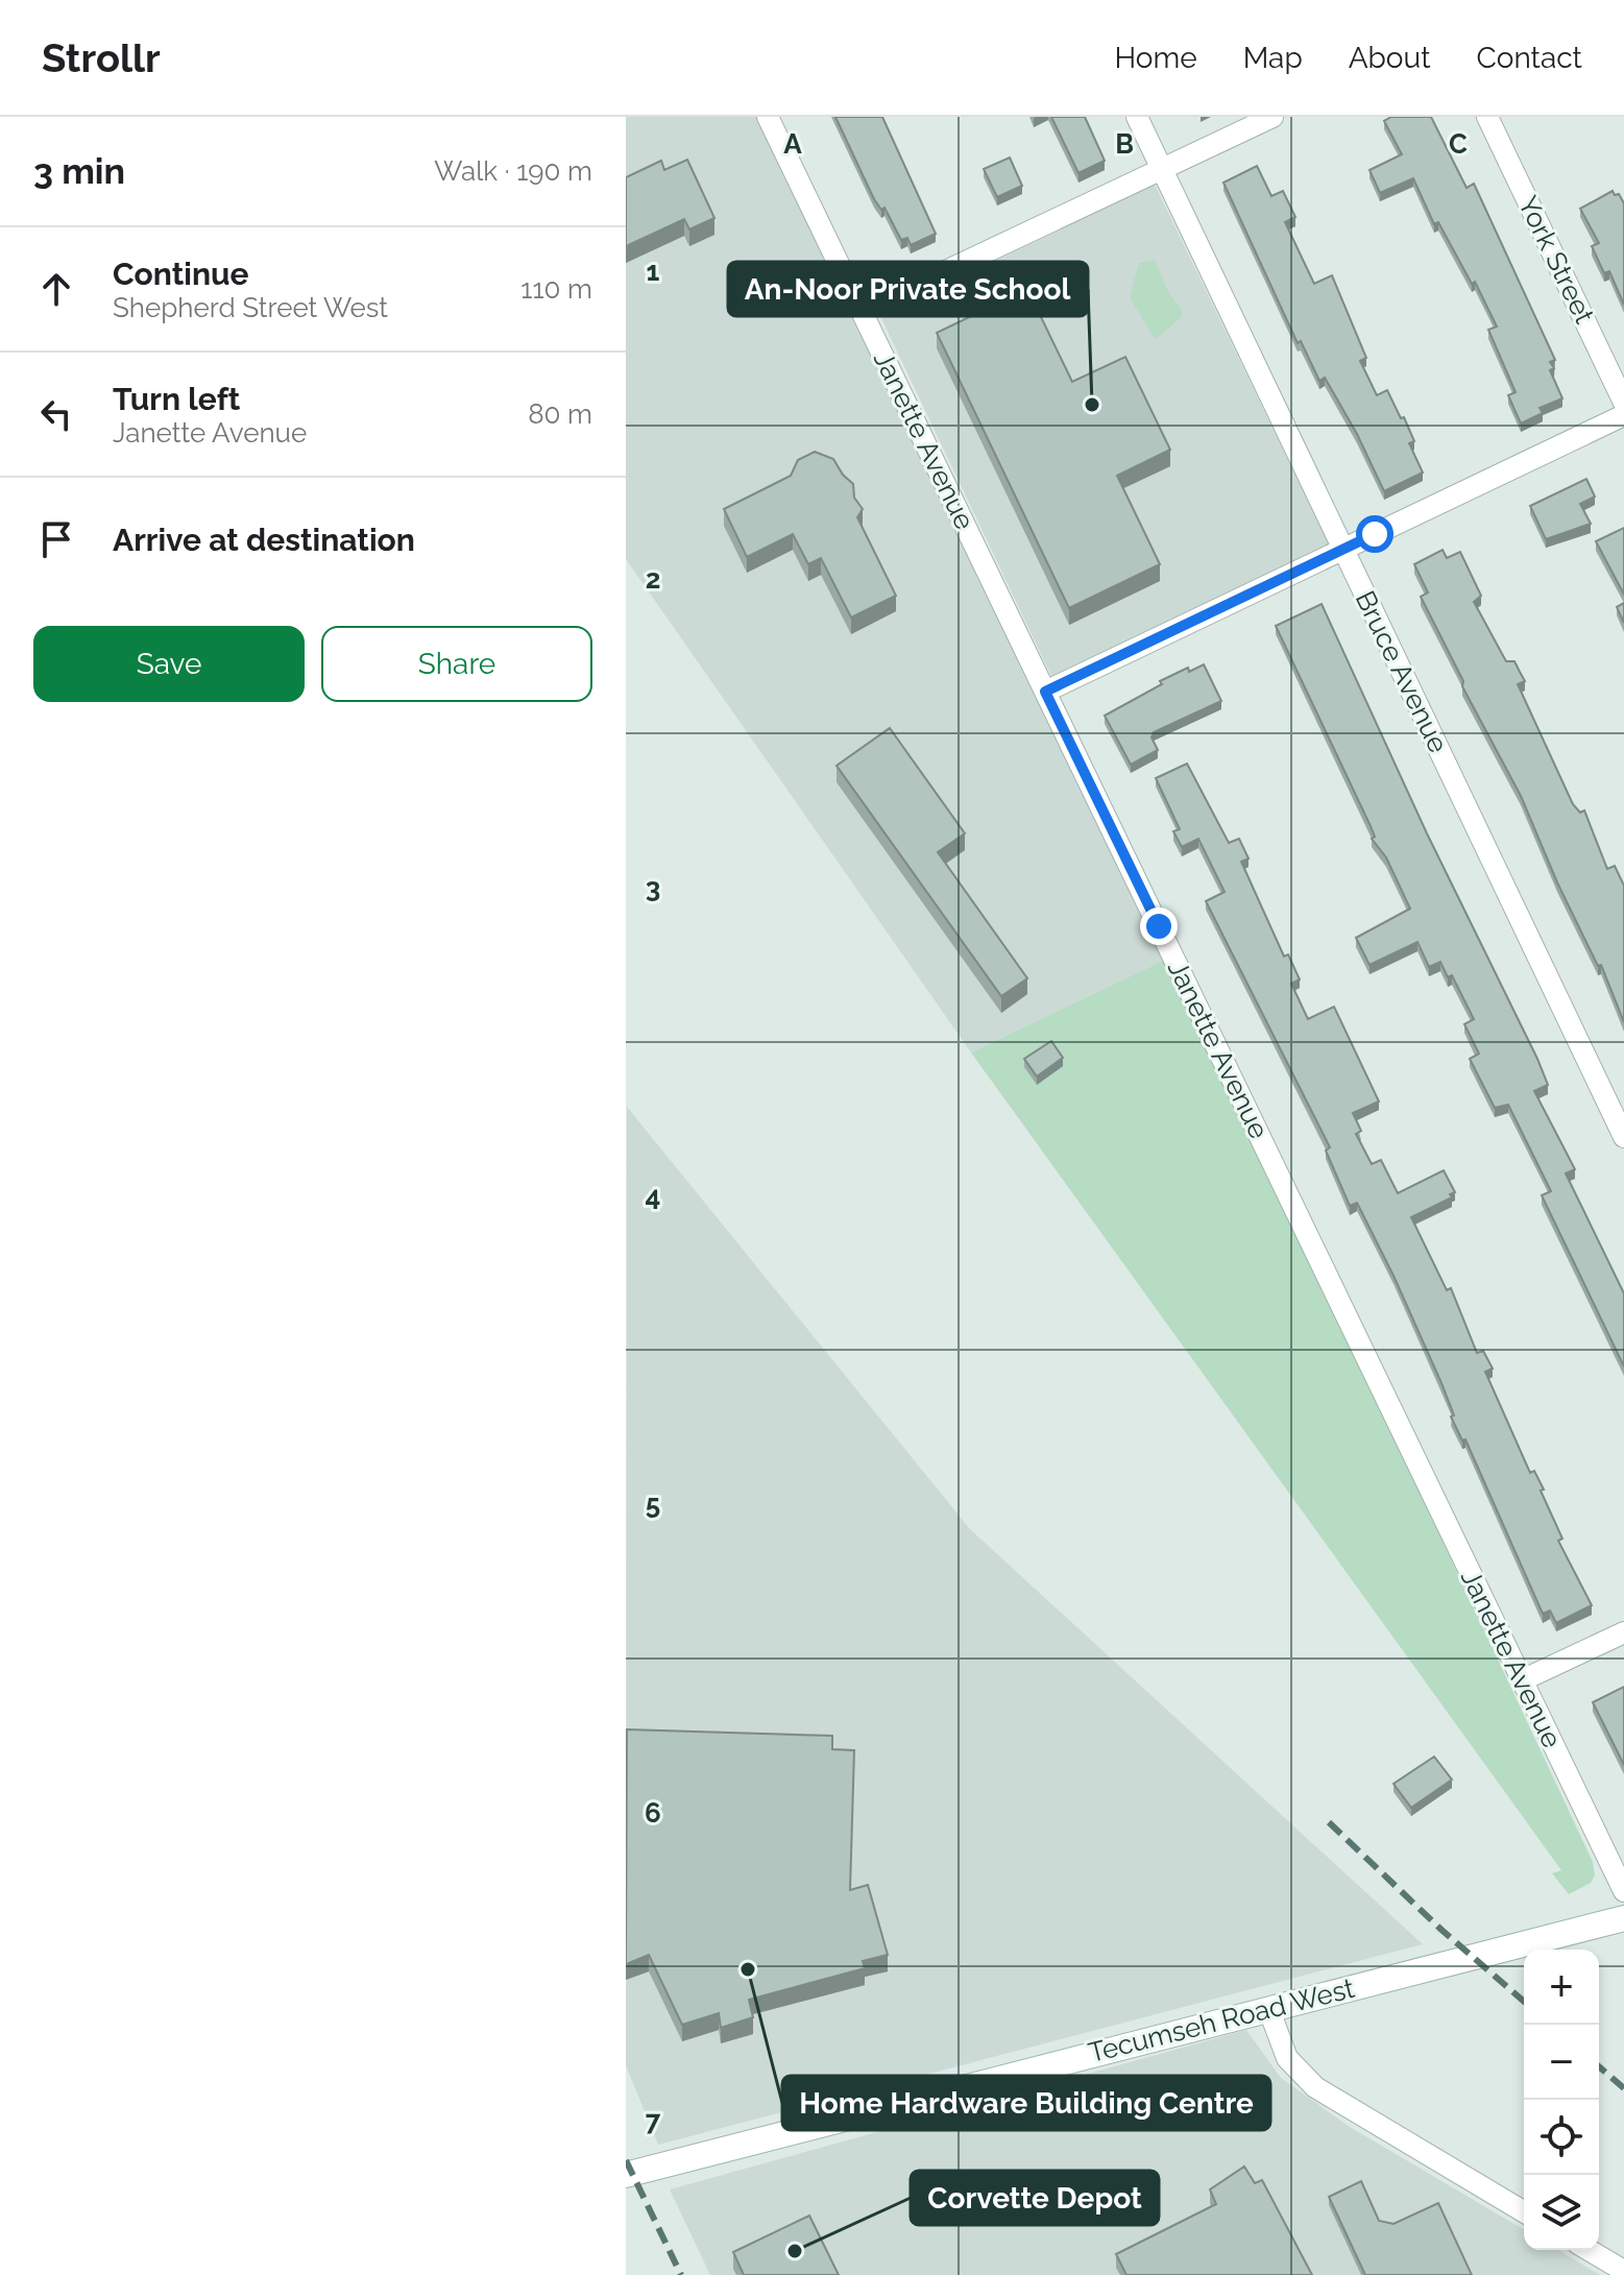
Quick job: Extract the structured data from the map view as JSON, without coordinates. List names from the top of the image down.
{
  "streets": {
    "main road": ["Tecumseh Road West"],
    "street": ["York Street", "Janette Avenue", "Bruce Avenue"]
  },
  "places": ["An-Noor Private School", "Home Hardware Building Centre", "Corvette Depot"],
  "page": {
    "header": "Strollr",
    "nav": [
      "Home",
      "Map",
      "About",
      "Contact"
    ],
    "heading": ["3 min", "Walk · 190 m"],
    "list": [
      ["Continue", "Shepherd Street West", "110 m"],
      ["Turn left", "Janette Avenue", "80 m"],
      "Arrive at destination"
    ],
    "buttons": ["Save", "Share"],
    "map_buttons": ["+", "−"]
  },
  "grid": {
    "columns": ["A", "B", "C"],
    "rows": [
      "1",
      "2",
      "3",
      "4",
      "5",
      "6",
      "7"
    ]
  }
}
